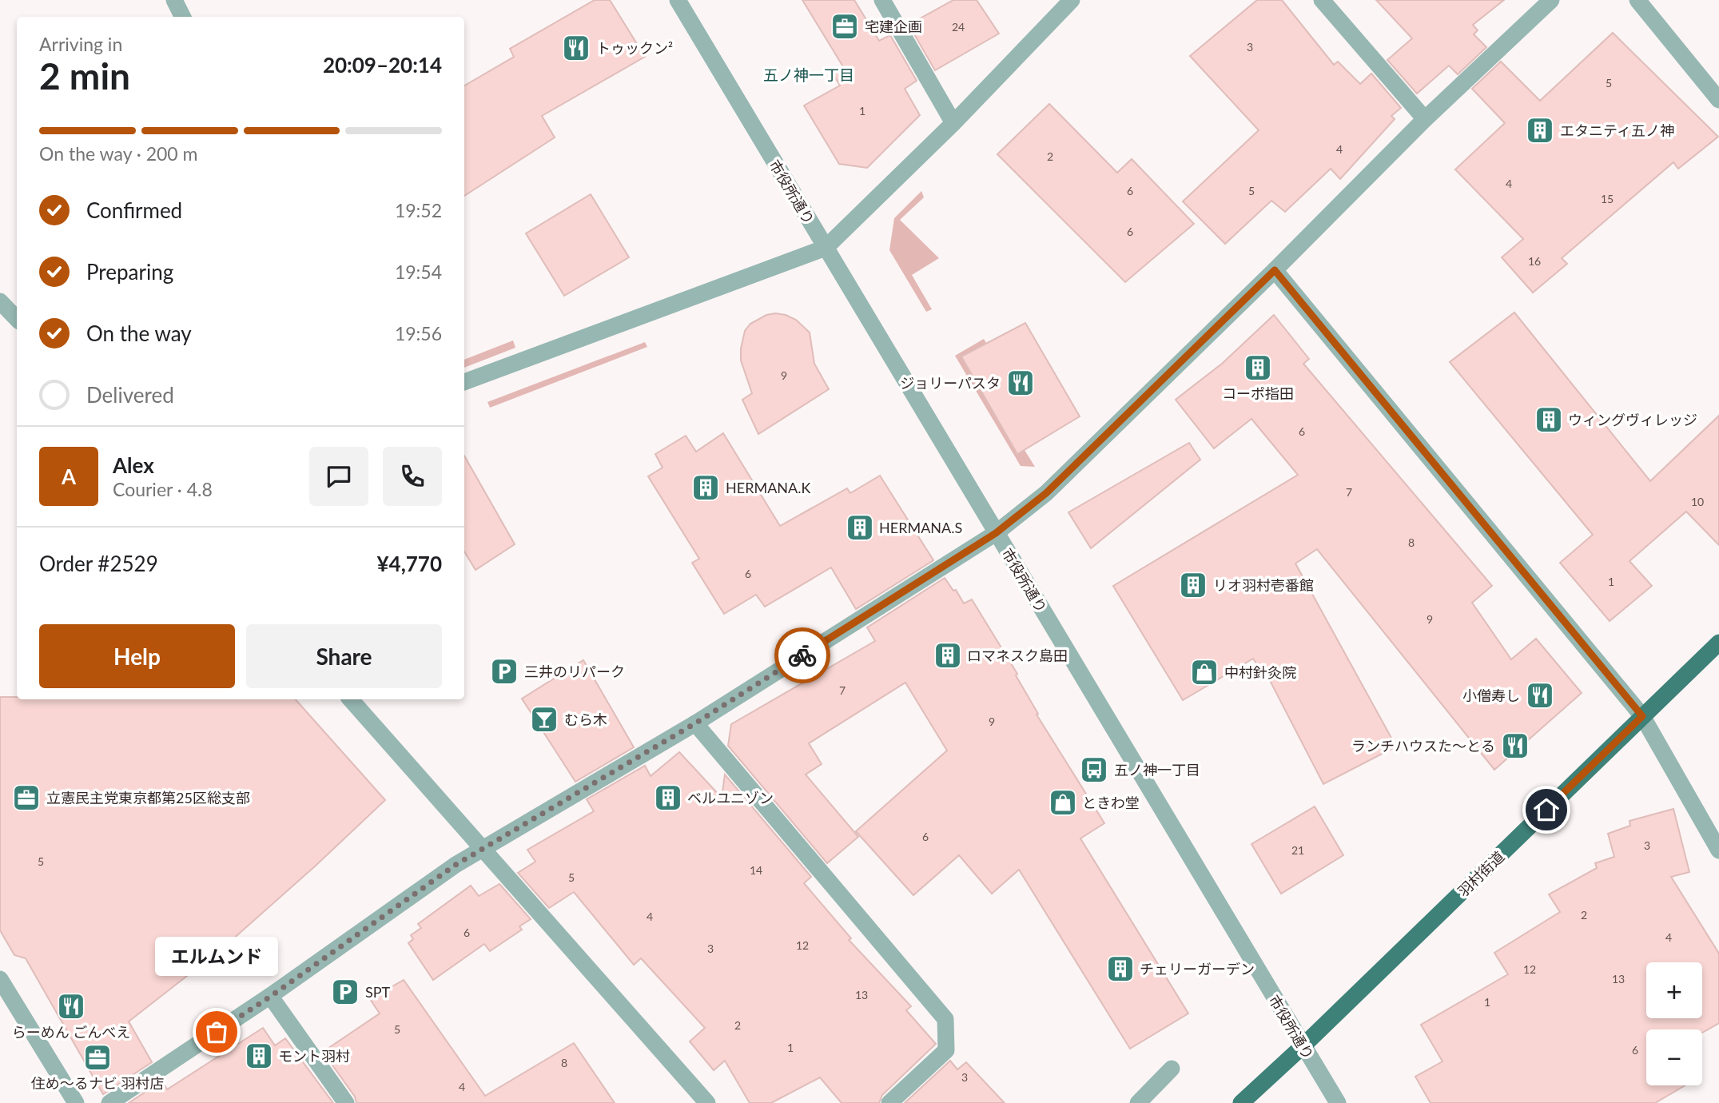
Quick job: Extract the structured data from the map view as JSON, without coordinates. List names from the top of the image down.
{
  "streets": {
    "main road": ["羽村街道"],
    "street": ["市役所通り"]
  },
  "crossings": [
    ["市役所通り", "羽村街道"]
  ],
  "districts": ["五ノ神一丁目"],
  "places": {
    "office": ["宅建企画", "立憲民主党東京都第25区総支部", "住め〜るナビ 羽村店"],
    "restaurant": [
      "トゥックン²",
      "ジョリーパスタ",
      "小僧寿し",
      "ランチハウスた〜とる",
      "らーめん ごんべえ"
    ],
    "building": [
      "エタニティ五ノ神",
      "コーポ指田",
      "ウィングヴィレッジ",
      "HERMANA.K",
      "HERMANA.S",
      "リオ羽村壱番館",
      "ロマネスク島田",
      "ベルユニゾン",
      "チェリーガーデン",
      "モント羽村"
    ],
    "parking": ["三井のリパーク", "SPT"],
    "shop": ["中村針灸院", "ときわ堂"],
    "bar": ["むら木"],
    "bus stop": ["五ノ神一丁目"],
    "other": ["エルムンド"]
  },
  "house_numbers": [
    "24",
    "3",
    "5",
    "1",
    "4",
    "2",
    "4",
    "6",
    "5",
    "15",
    "6",
    "16",
    "9",
    "6",
    "7",
    "10",
    "8",
    "6",
    "1",
    "9",
    "7",
    "9",
    "6",
    "3",
    "21",
    "5",
    "14",
    "5",
    "2",
    "4",
    "6",
    "4",
    "12",
    "3",
    "12",
    "13",
    "13",
    "1",
    "2",
    "5",
    "1",
    "6",
    "8",
    "3",
    "4"
  ],
  "page": {
    "heading": ["2 min", "Arriving in", "20:09–20:14"],
    "panel": [
      "Alex",
      "Courier · 4.8",
      "Order #2529",
      "¥4,770"
    ],
    "bar": "On the way · 200 m",
    "list": [
      ["Confirmed", "19:52"],
      ["Preparing", "19:54"],
      ["On the way", "19:56"],
      "Delivered"
    ],
    "round": "A",
    "buttons": ["Help", "Share"],
    "bubble": "エルムンド",
    "map_buttons": ["+", "−"]
  }
}
